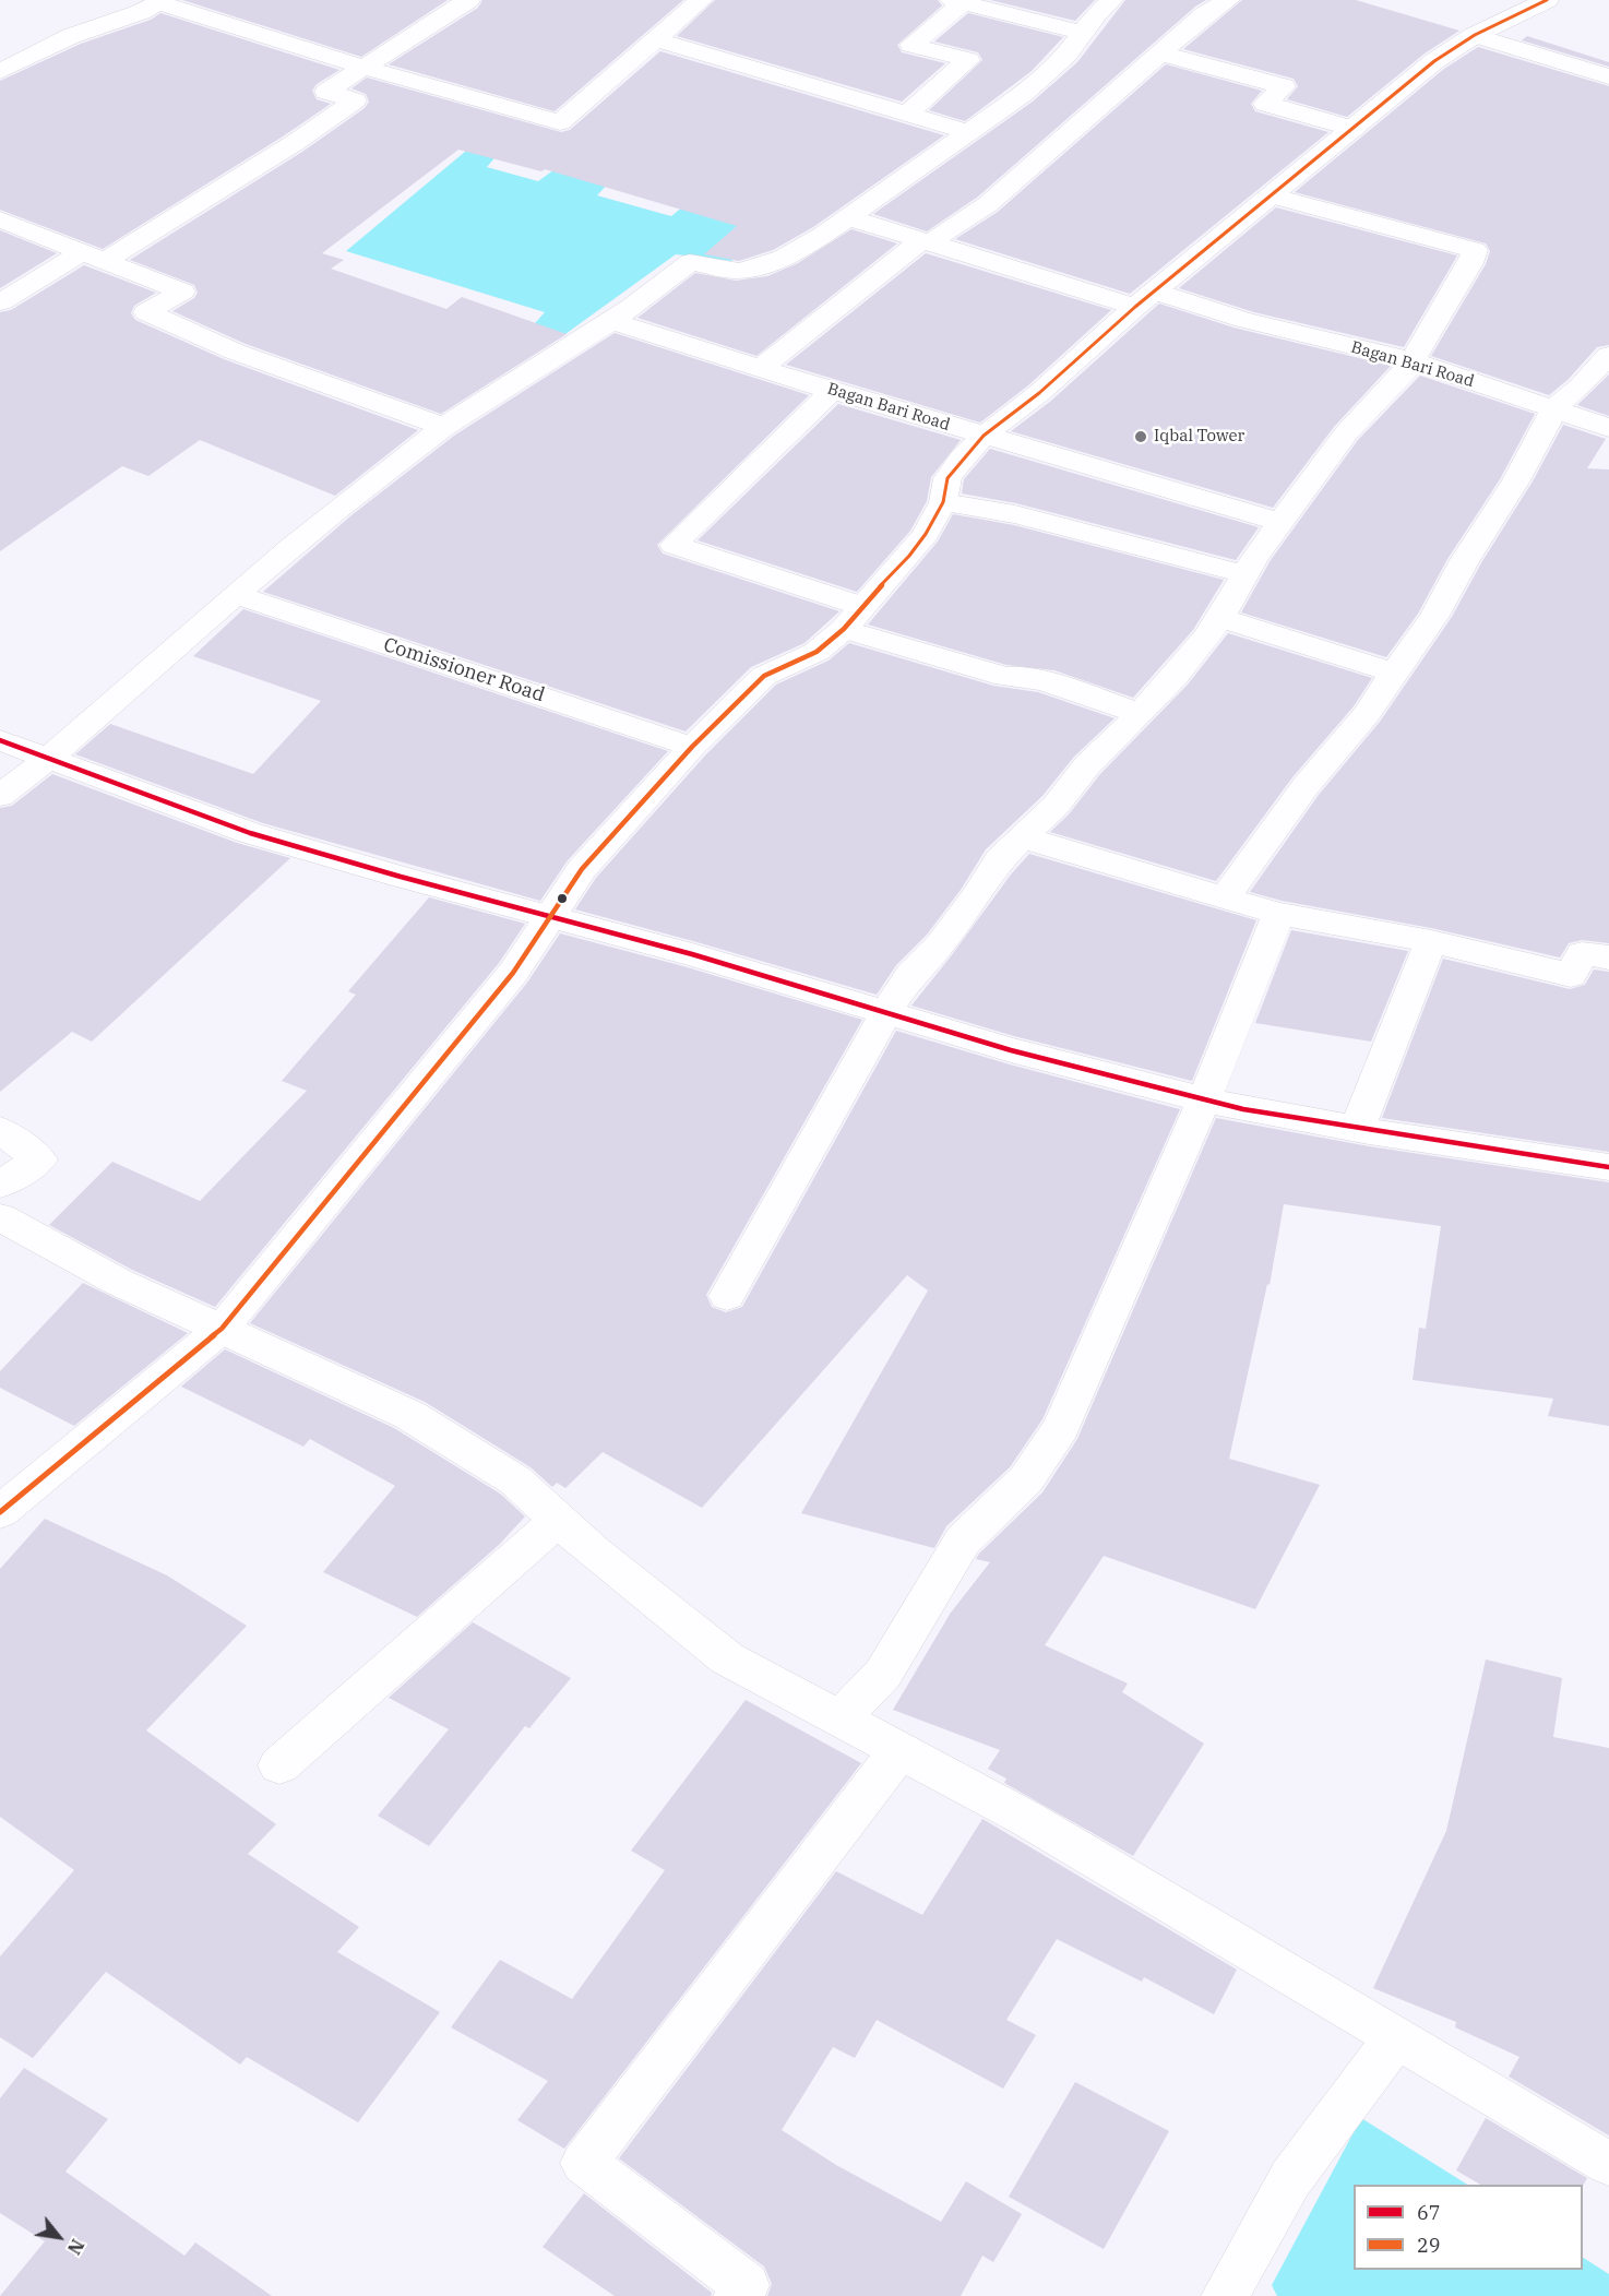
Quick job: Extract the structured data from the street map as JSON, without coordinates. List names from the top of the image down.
{
  "streets": {
    "street": ["Bagan Bari Road", "Comissioner Road"]
  },
  "places": ["Iqbal Tower"],
  "lines": ["transit line 29", "transit line 67"],
  "legend": ["67", "29"],
  "north": "bottom right"
}
